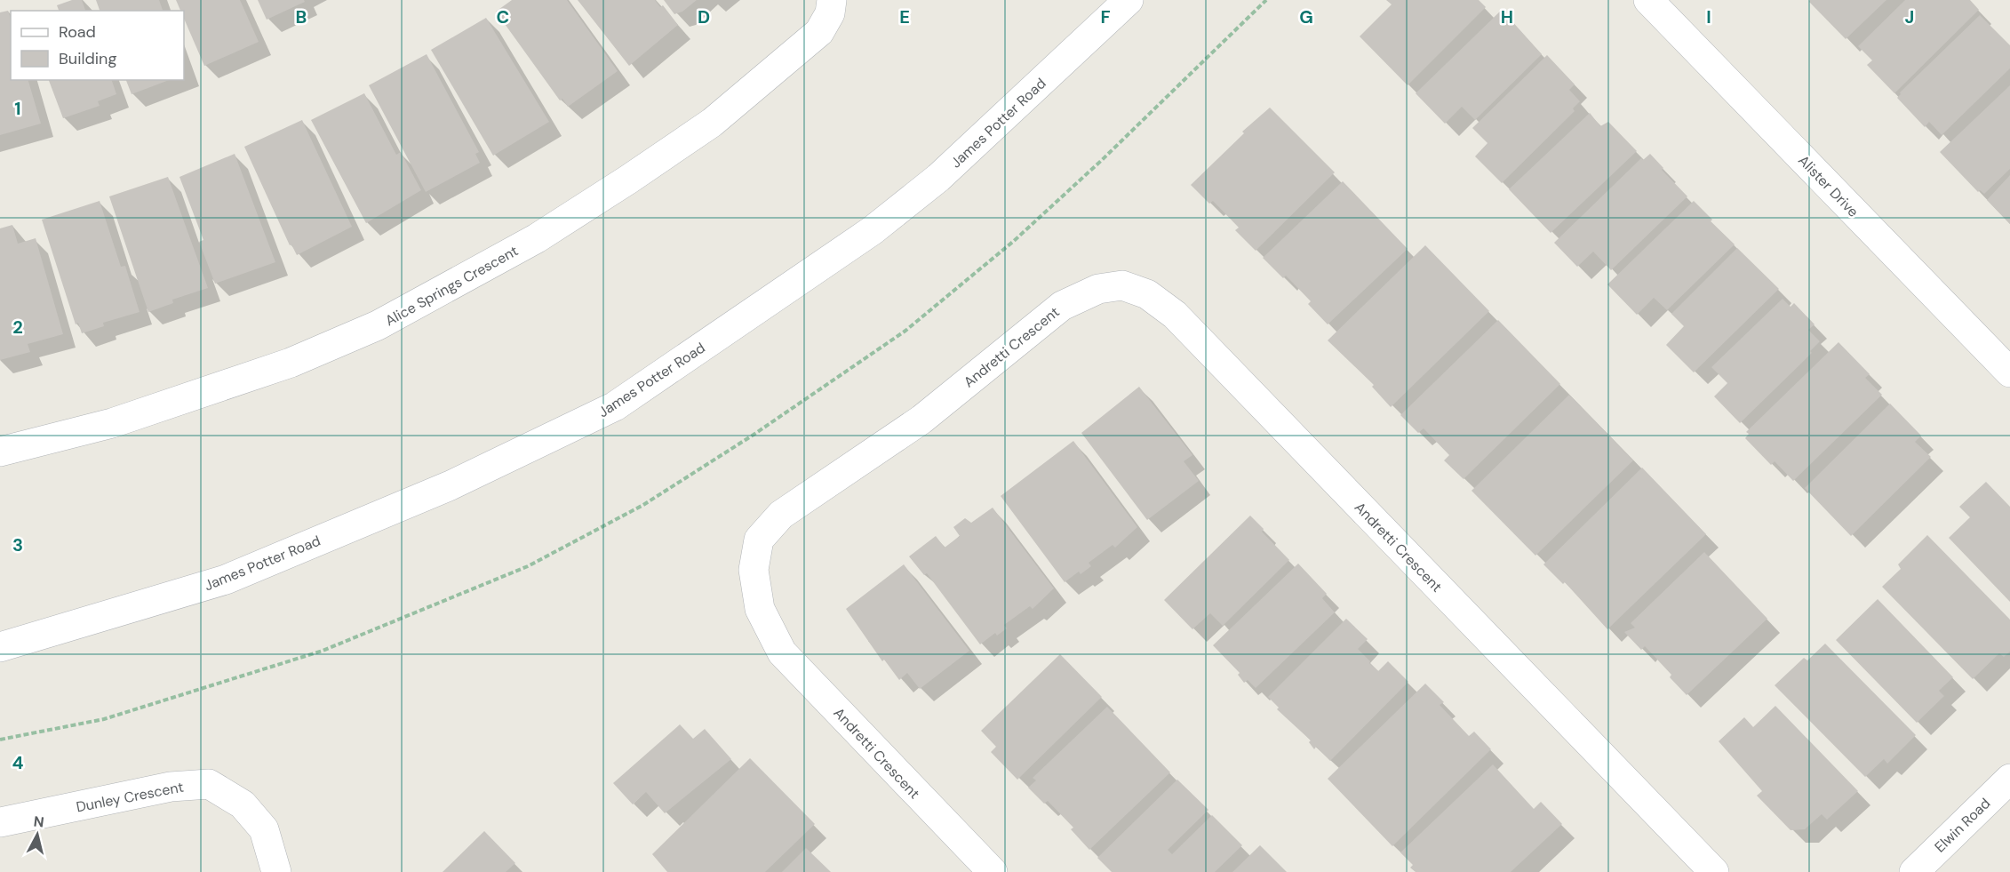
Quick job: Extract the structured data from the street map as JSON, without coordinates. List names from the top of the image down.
{
  "streets": {
    "street": [
      "James Potter Road",
      "Alister Drive",
      "Alice Springs Crescent",
      "Andretti Crescent",
      "Dunley Crescent",
      "Elwin Road"
    ]
  },
  "legend": ["Road", "Building"],
  "north": "top",
  "grid": {
    "columns": [
      "B",
      "C",
      "D",
      "E",
      "F",
      "G",
      "H",
      "I",
      "J"
    ],
    "rows": [
      "1",
      "2",
      "3",
      "4"
    ]
  }
}
